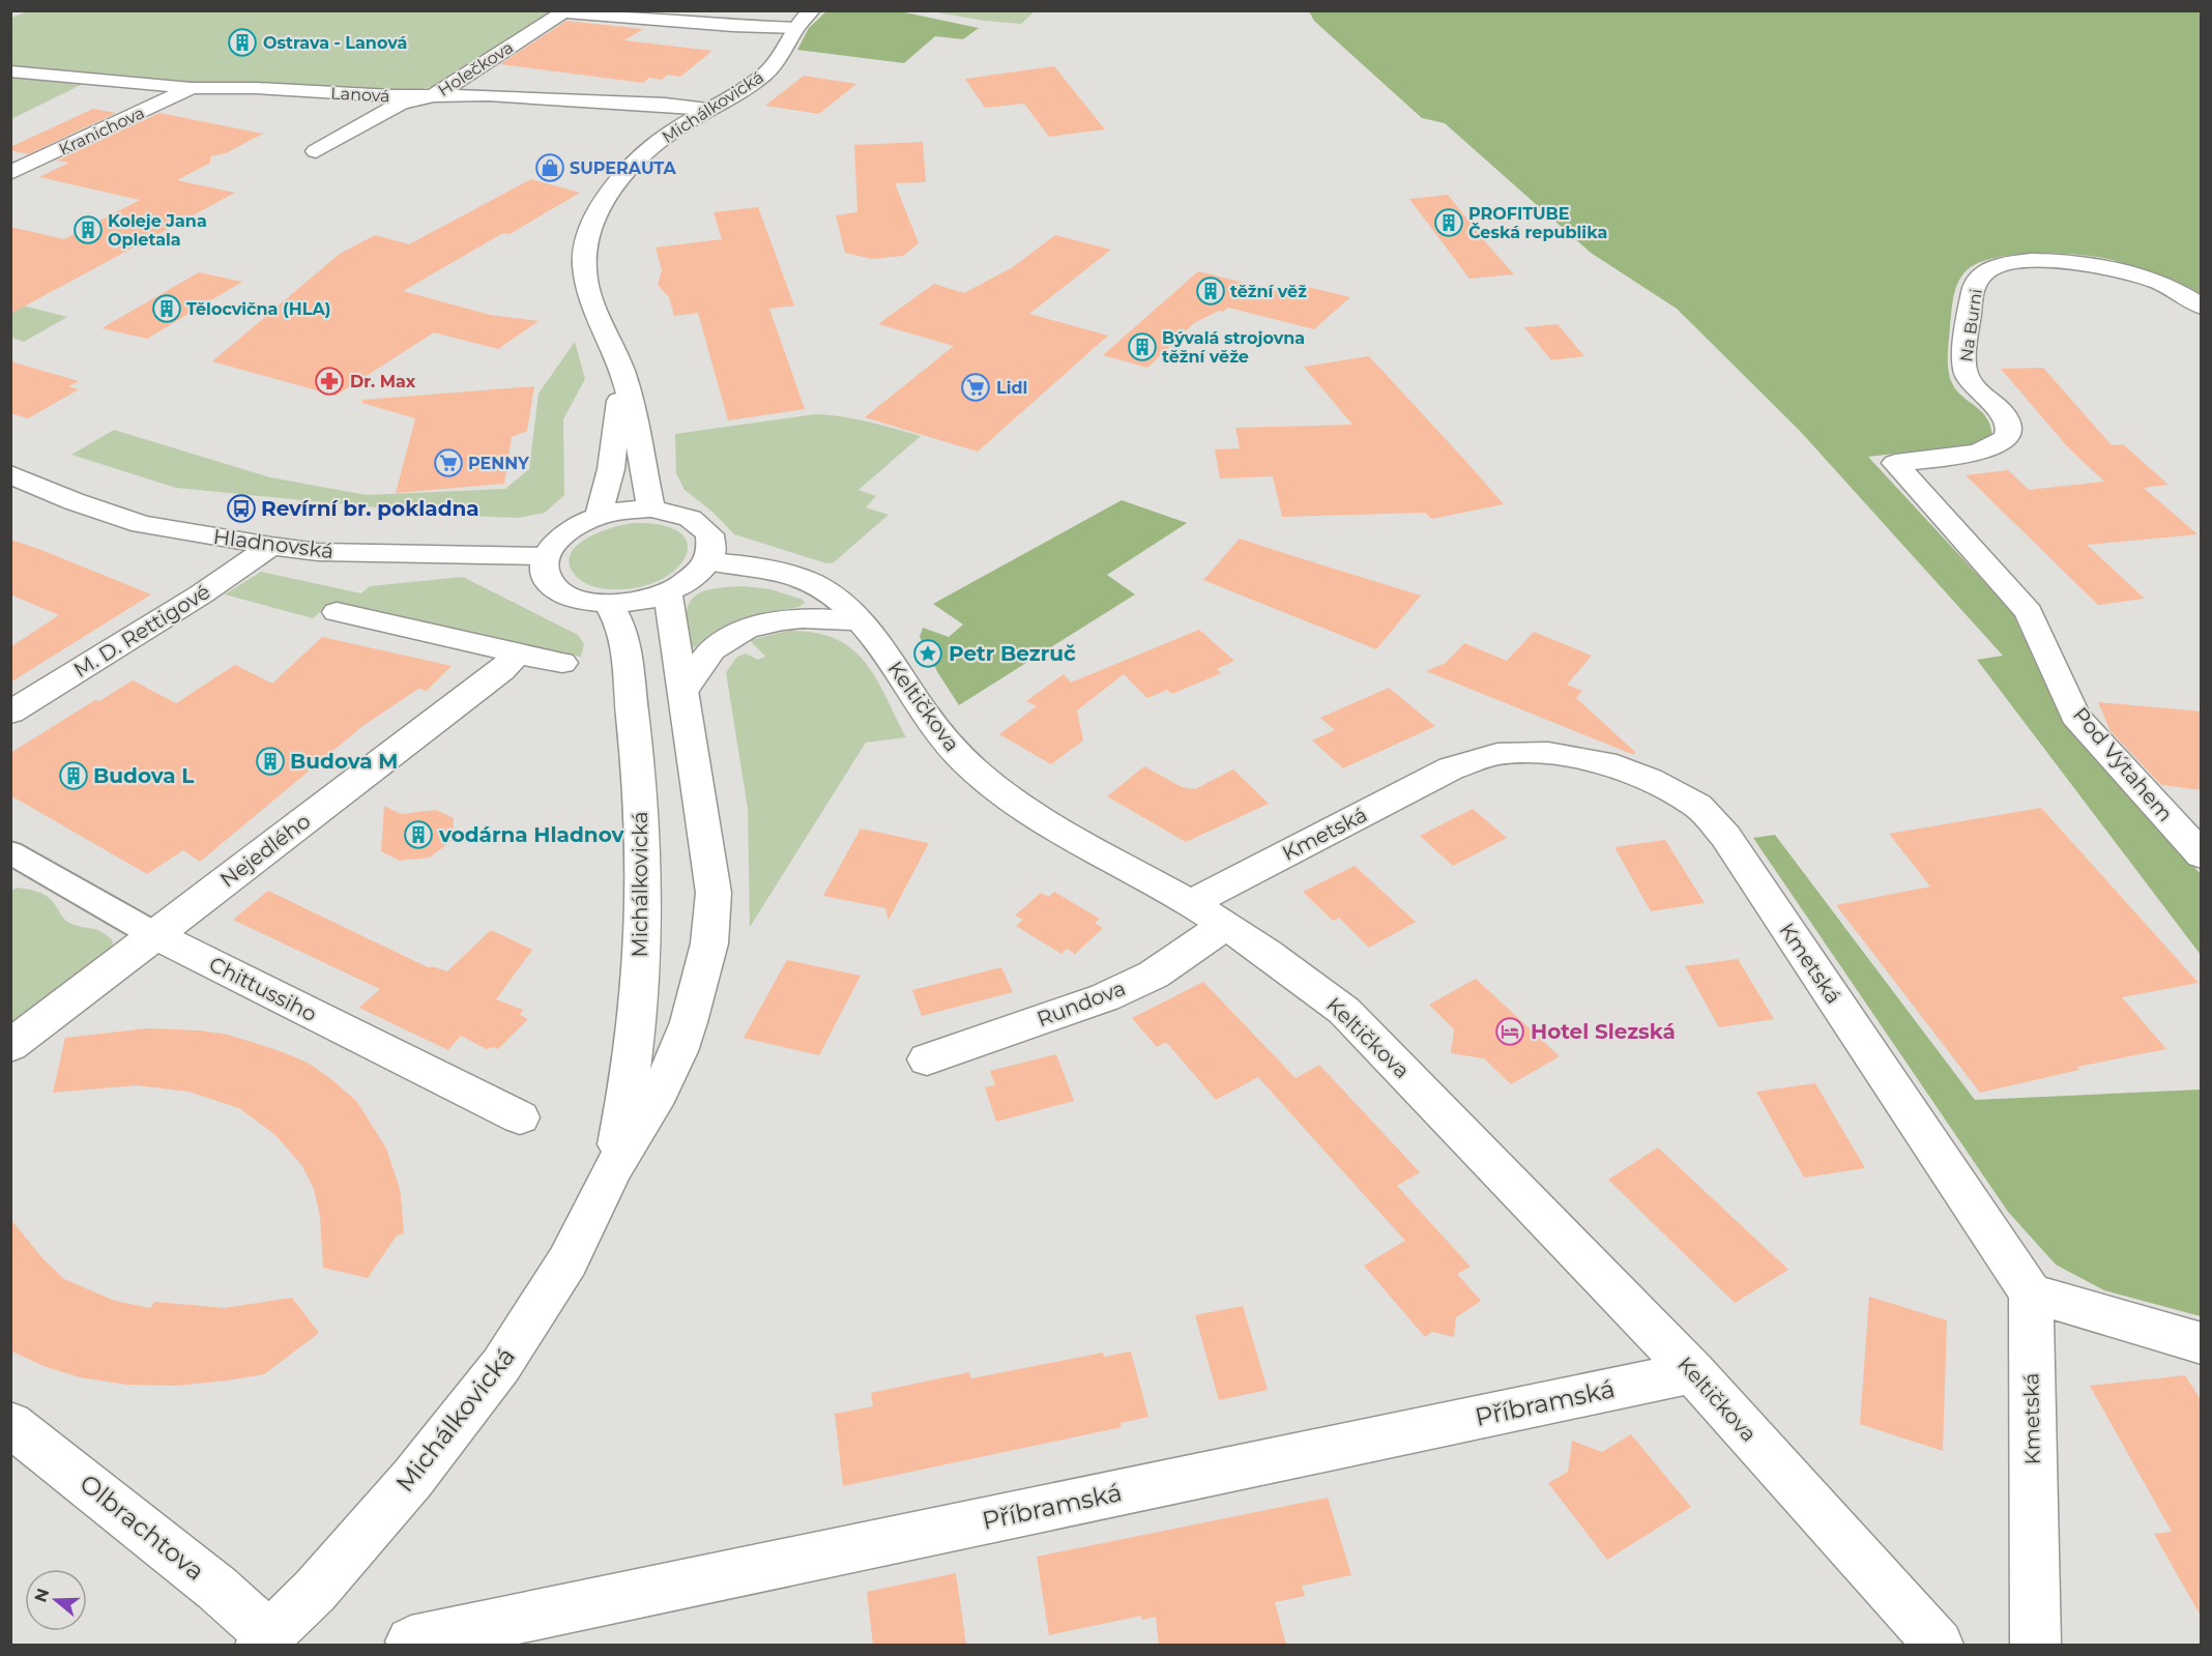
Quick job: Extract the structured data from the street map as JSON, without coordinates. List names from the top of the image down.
{
  "streets": {
    "street": [
      "Holečkova",
      "Lanová",
      "Michálkovická",
      "Kranichova",
      "Na Burni",
      "Hladnovská",
      "M. D. Rettigové",
      "Keltičkova",
      "Pod Výtahem",
      "Kmetská",
      "Nejedlého",
      "Chittussiho",
      "Rundova",
      "Příbramská",
      "Olbrachtova"
    ]
  },
  "crossings": [
    ["Holečkova", "Lanová"],
    ["Lanová", "Michálkovická"],
    ["Lanová", "Kranichova"],
    ["Michálkovická", "Hladnovská"],
    ["Michálkovická", "Keltičkova"],
    ["Michálkovická", "Olbrachtova"],
    ["Na Burni", "Pod Výtahem"],
    ["Hladnovská", "M. D. Rettigové"],
    ["Hladnovská", "Keltičkova"],
    ["Keltičkova", "Kmetská"],
    ["Keltičkova", "Rundova"],
    ["Keltičkova", "Příbramská"],
    ["Nejedlého", "Chittussiho"]
  ],
  "places": {
    "building": [
      "Ostrava - Lanová",
      "PROFITUBE Česká republika",
      "Koleje Jana Opletala",
      "těžní věž",
      "Tělocvična (HLA)",
      "Bývalá strojovna těžní věže",
      "Budova M",
      "Budova L",
      "vodárna Hladnov"
    ],
    "shop": ["SUPERAUTA"],
    "pharmacy": ["Dr. Max"],
    "supermarket": ["Lidl", "PENNY"],
    "bus stop": ["Revírní br. pokladna"],
    "place": ["Petr Bezruč"],
    "hotel": ["Hotel Slezská"]
  },
  "north": "left"
}
